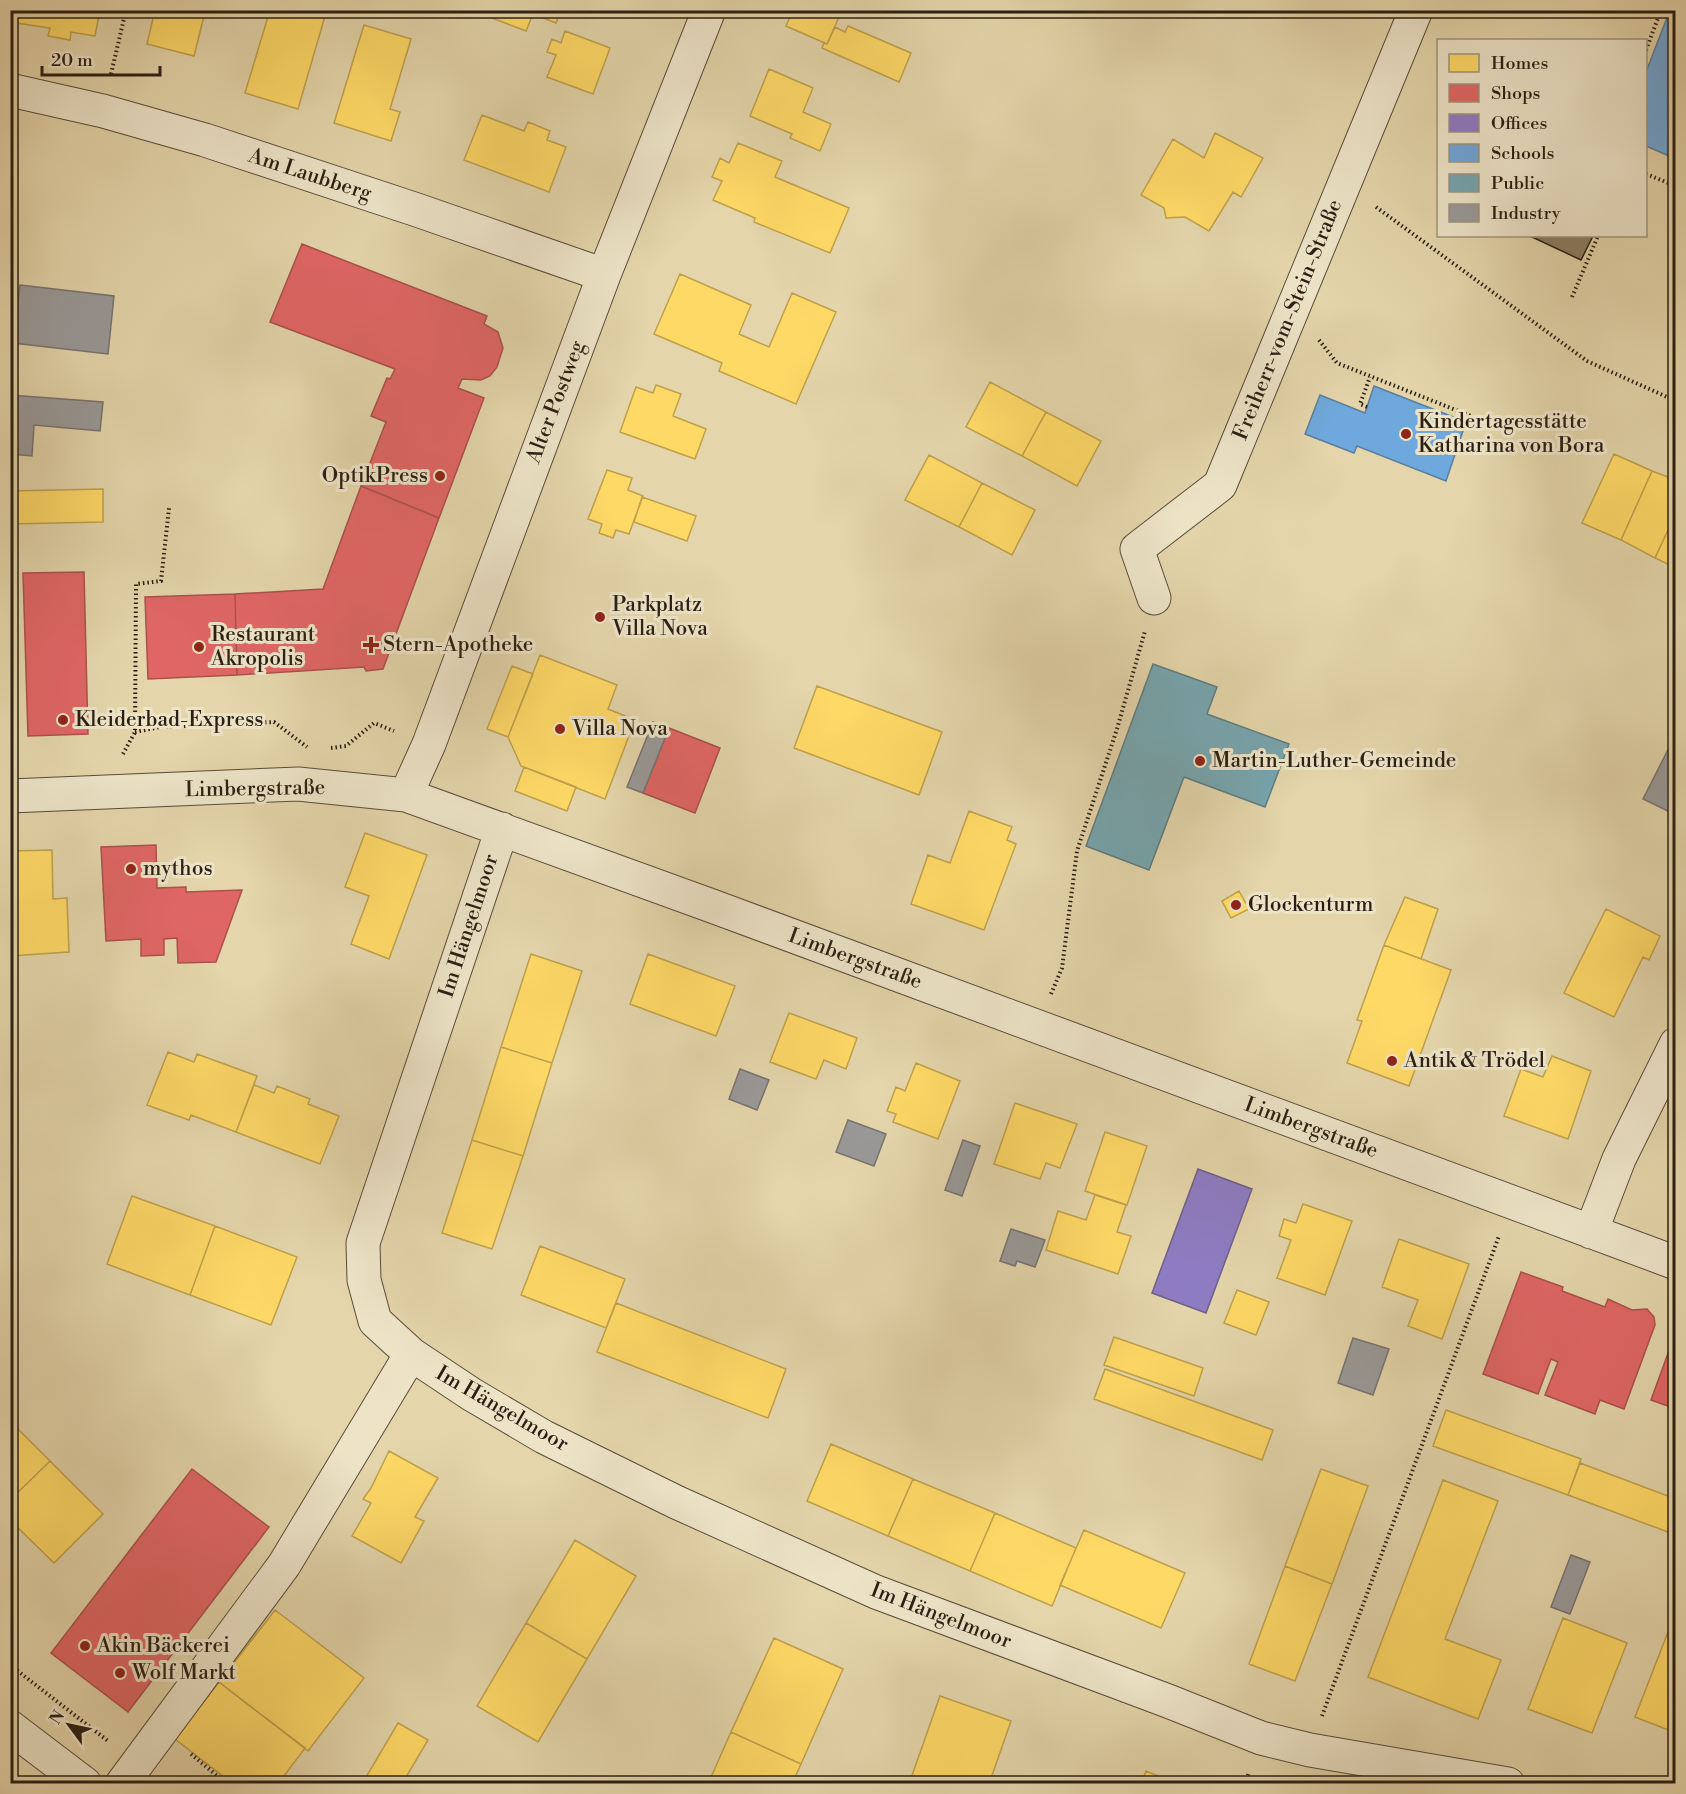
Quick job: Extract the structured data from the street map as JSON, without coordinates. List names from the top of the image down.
{
  "streets": {
    "street": [
      "Am Laubberg",
      "Freiherr-vom-Stein-Straße",
      "Alter Postweg",
      "Limbergstraße",
      "Im Hängelmoor"
    ]
  },
  "crossings": [
    ["Am Laubberg", "Alter Postweg"],
    ["Alter Postweg", "Limbergstraße"],
    ["Limbergstraße", "Im Hängelmoor"]
  ],
  "places": {
    "other": [
      "Kindertagesstätte Katharina von Bora",
      "OptikPress",
      "Parkplatz Villa Nova",
      "Restaurant Akropolis",
      "Kleiderbad-Express",
      "Villa Nova",
      "Martin-Luther-Gemeinde",
      "mythos",
      "Glockenturm",
      "Antik & Trödel",
      "Akin Bäckerei",
      "Wolf Markt"
    ],
    "health": ["Stern-Apotheke"]
  },
  "legend": [
    "Homes",
    "Shops",
    "Offices",
    "Schools",
    "Public",
    "Industry"
  ],
  "scale_bar": "20 m",
  "north": "top left"
}
